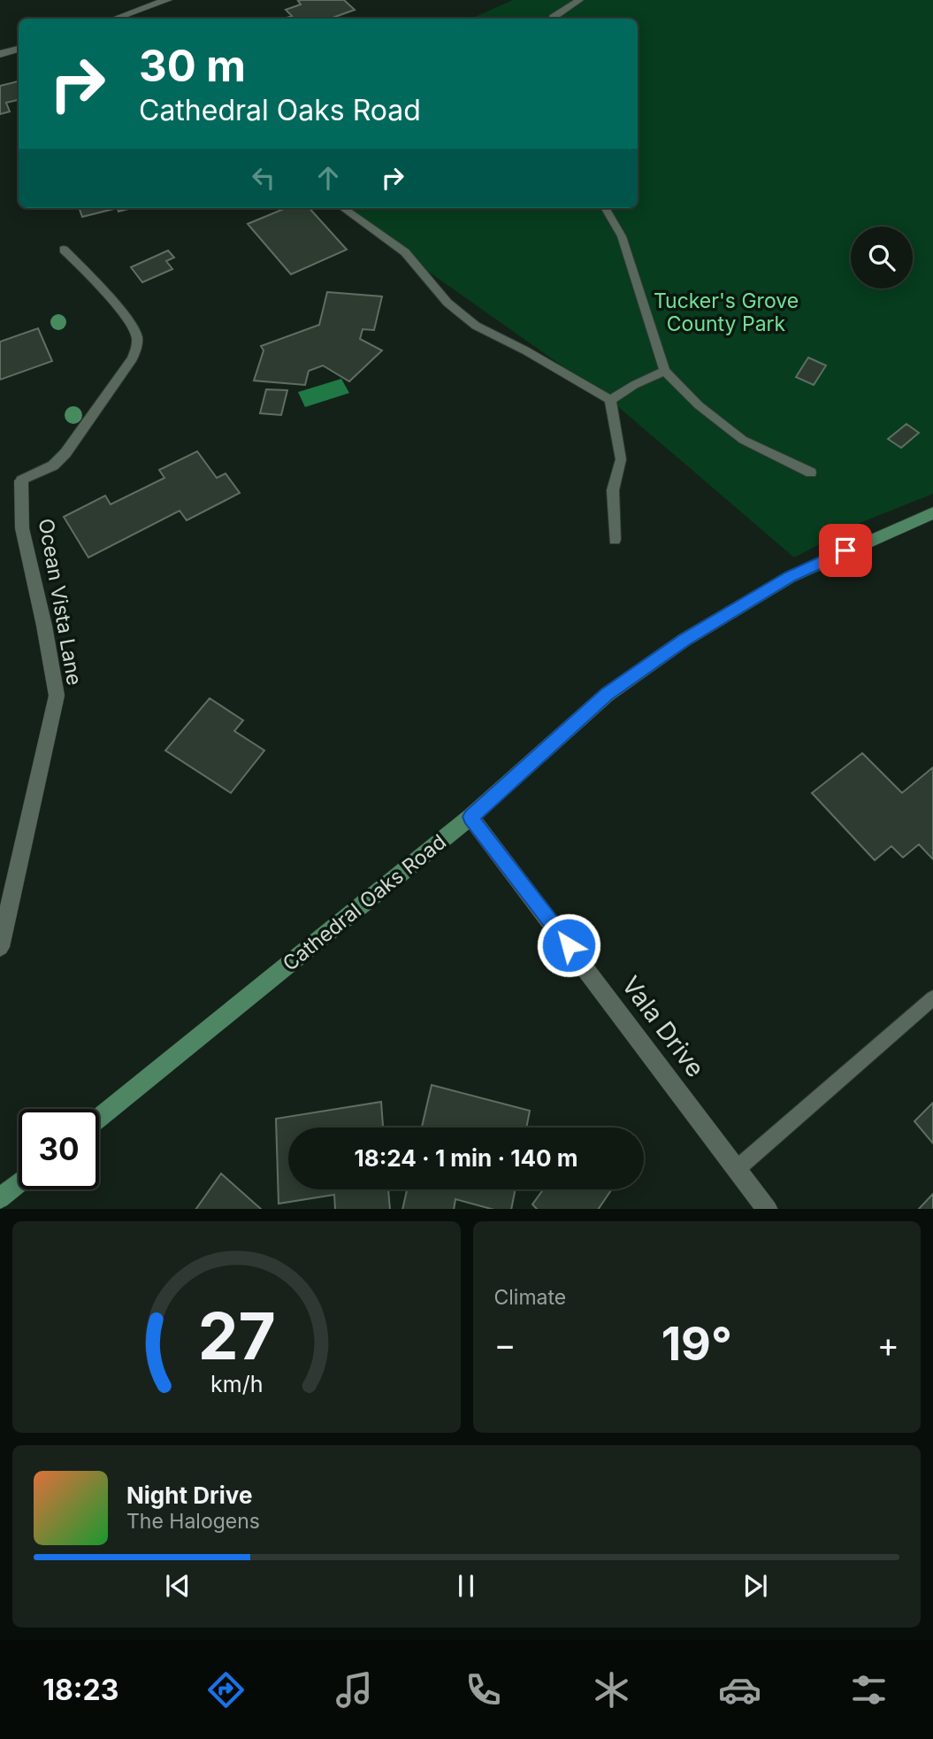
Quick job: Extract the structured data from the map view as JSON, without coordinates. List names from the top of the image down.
{
  "streets": {
    "main road": ["Cathedral Oaks Road"],
    "street": ["Ocean Vista Lane", "Vala Drive"]
  },
  "crossings": [
    ["Cathedral Oaks Road", "Vala Drive"]
  ],
  "parks": ["Tucker's Grove County Park"],
  "page": {
    "turn": ["30 m", "Cathedral Oaks Road"],
    "limit": "30",
    "trip": "18:24 · 1 min · 140 m",
    "tile": "Climate",
    "heat": ["−", "19°", "+"],
    "song": ["Night Drive", "The Halogens"],
    "tabs": "18:23",
    "gauge": ["27", "km/h"]
  }
}
